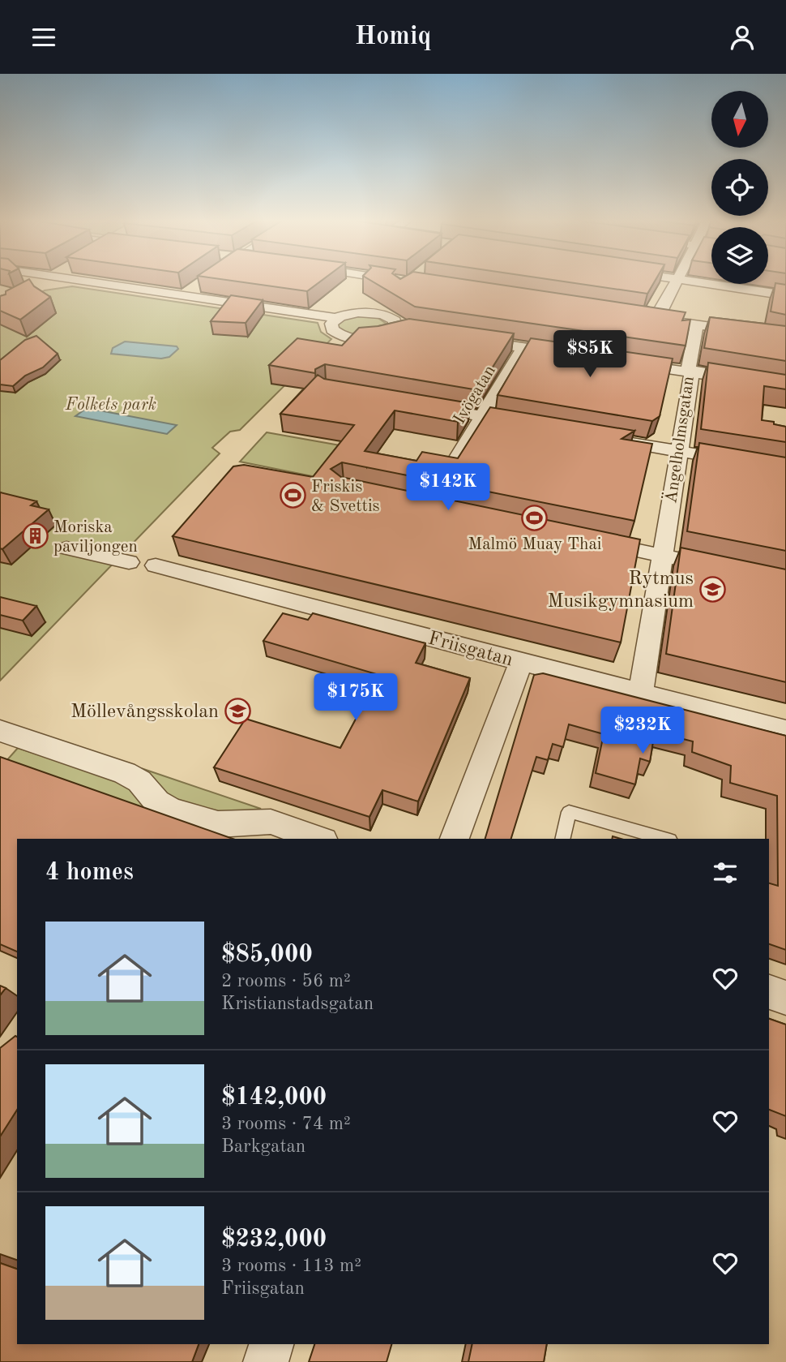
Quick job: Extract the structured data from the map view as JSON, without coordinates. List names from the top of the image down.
{
  "streets": {
    "street": ["Ivögatan", "Ängelholmsgatan", "Friisgatan"]
  },
  "crossings": [
    ["Ängelholmsgatan", "Friisgatan"]
  ],
  "parks": ["Folkets park"],
  "places": {
    "sports": ["Friskis & Svettis", "Malmö Muay Thai"],
    "building": ["Moriska paviljongen"],
    "school or university": ["Rytmus Musikgymnasium", "Möllevångsskolan"]
  },
  "north": "bottom",
  "page": {
    "header": "Homiq",
    "price": [
      "$85K",
      "$142K",
      "$175K",
      "$232K"
    ],
    "heading": "4 homes",
    "list": [
      {
        "name": "$85,000",
        "note": "2 rooms · 56 m² · Kristianstadsgatan"
      },
      {
        "name": "$142,000",
        "note": "3 rooms · 74 m² · Barkgatan"
      },
      {
        "name": "$232,000",
        "note": "3 rooms · 113 m² · Friisgatan"
      }
    ]
  }
}
